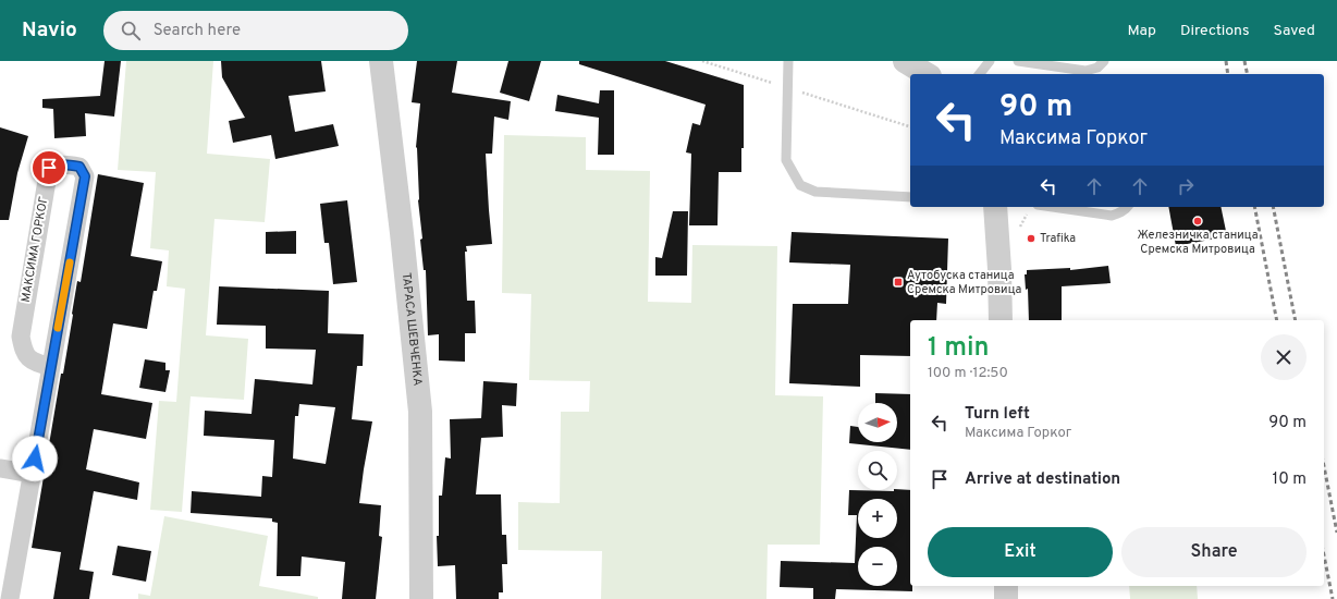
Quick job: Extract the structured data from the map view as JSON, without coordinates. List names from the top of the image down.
{
  "streets": {
    "street": ["МАКСИМА ГОРКОГ", "ТАРАСА ШЕВЧЕНКА"]
  },
  "places": {
    "other": ["Железничка станица Сремска Митровица", "Trafika"],
    "transit": ["Аутобуска станица Сремска Митровица"]
  },
  "north": "right",
  "page": {
    "header": "Navio",
    "search": "Search here",
    "nav": ["Map", "Directions", "Saved"],
    "turn": ["90 m", "Максима Горког"],
    "heading": ["1 min", "100 m · 12:50"],
    "list": [
      {
        "name": "Turn left",
        "note": "Максима Горког",
        "value": "90 m"
      },
      {
        "name": "Arrive at destination",
        "value": "10 m"
      }
    ],
    "map_buttons": ["+", "−"],
    "buttons": ["Exit", "Share"]
  }
}
